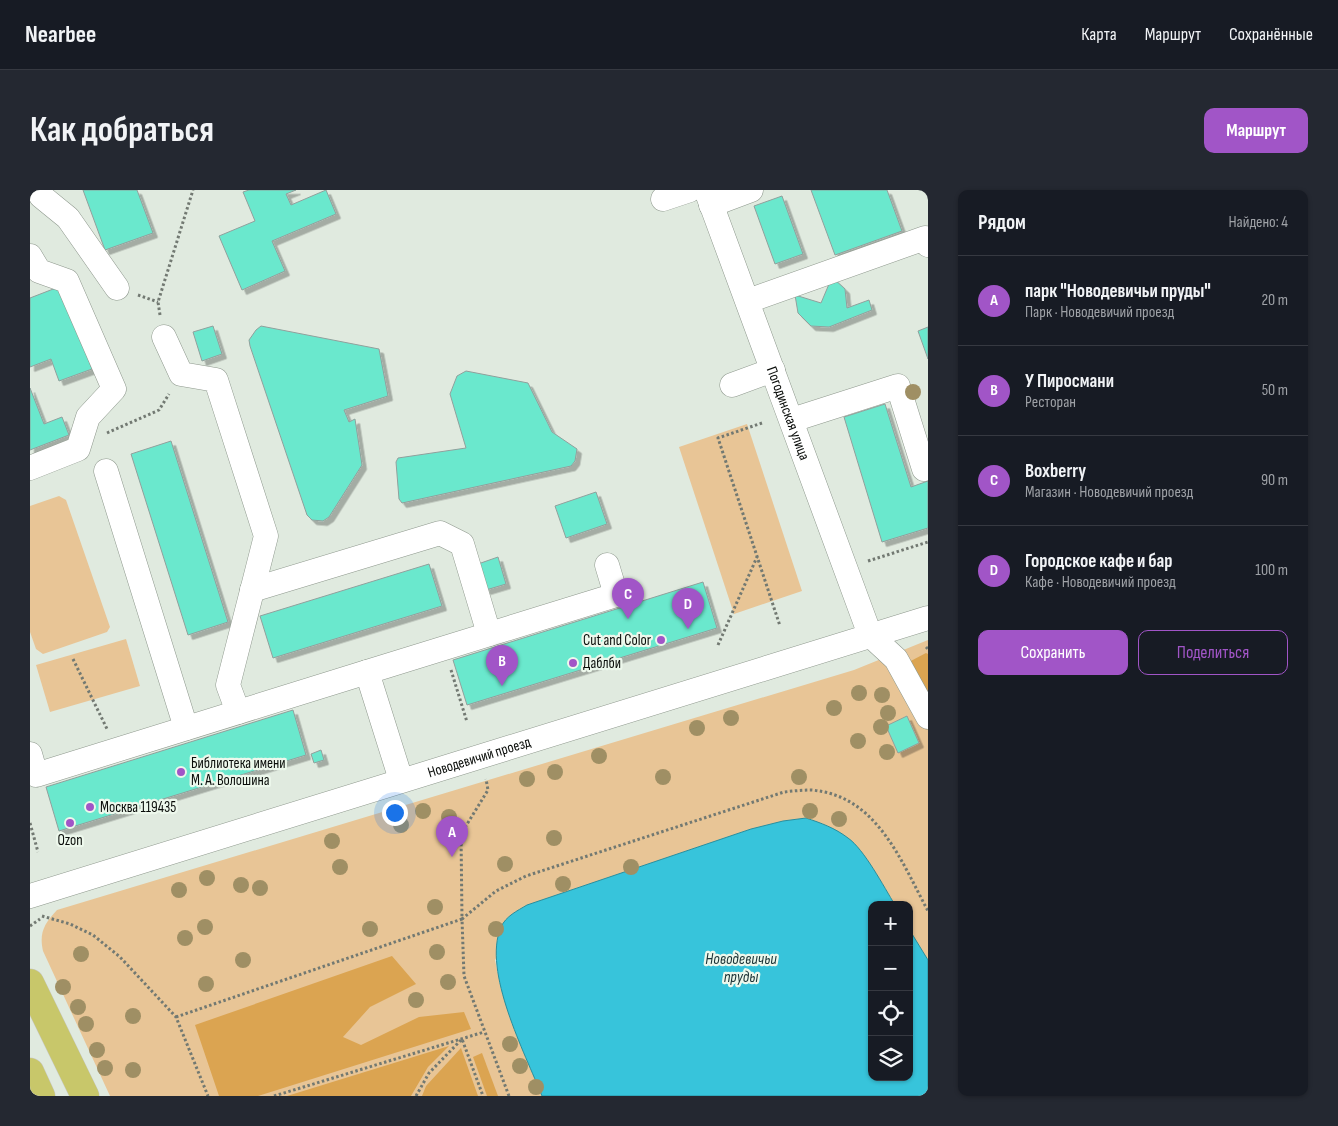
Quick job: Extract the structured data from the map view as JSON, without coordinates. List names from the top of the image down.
{
  "streets": {
    "street": ["Погодинская улица", "Новодевичий проезд"]
  },
  "crossings": [
    ["Погодинская улица", "Новодевичий проезд"]
  ],
  "water": ["Новодевичьи пруды"],
  "places": [
    "Cut and Color",
    "Даблби",
    "Библиотека имени М. А. Волошина",
    "Москва 119435",
    "Ozon"
  ],
  "page": {
    "header": "Nearbee",
    "nav": ["Карта", "Маршрут", "Сохранённые"],
    "buttons": [
      "Маршрут",
      ["Сохранить", "Поделиться"]
    ],
    "title": "Как добраться",
    "heading": ["Рядом", "Найдено: 4"],
    "list": [
      {
        "mark": "A",
        "name": "парк \"Новодевичьи пруды\"",
        "note": "Парк · Новодевичий проезд",
        "value": "20 m"
      },
      {
        "mark": "B",
        "name": "У Пиросмани",
        "note": "Ресторан",
        "value": "50 m"
      },
      {
        "mark": "C",
        "name": "Boxberry",
        "note": "Магазин · Новодевичий проезд",
        "value": "90 m"
      },
      {
        "mark": "D",
        "name": "Городское кафе и бар",
        "note": "Кафе · Новодевичий проезд",
        "value": "100 m"
      }
    ],
    "pins": [
      "C",
      "D",
      "B",
      "A"
    ],
    "map_buttons": ["+", "−"]
  }
}
